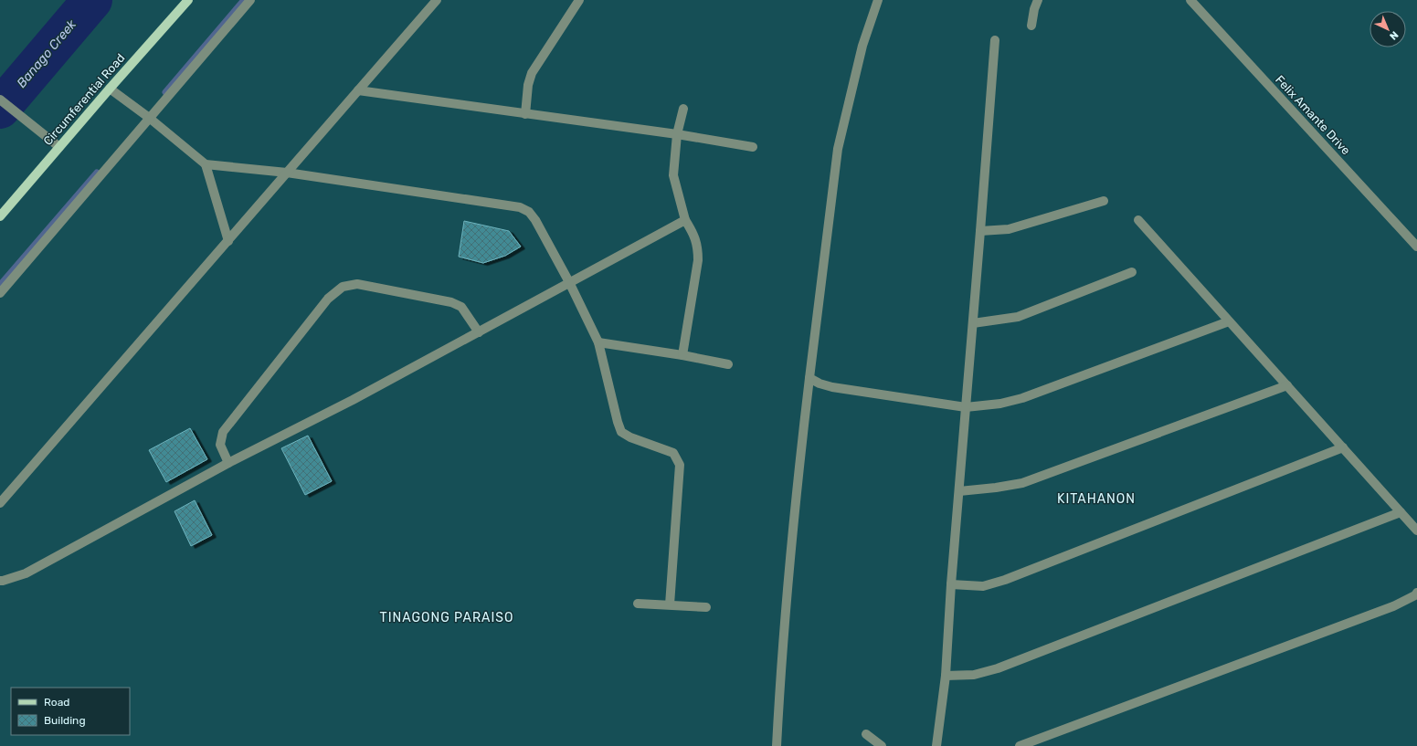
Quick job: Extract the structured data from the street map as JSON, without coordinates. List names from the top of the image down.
{
  "streets": {
    "main road": ["Circumferential Road"],
    "street": ["Felix Amante Drive"]
  },
  "districts": ["KITAHANON", "TINAGONG PARAISO"],
  "water": ["Banago Creek"],
  "legend": ["Road", "Building"],
  "north": "bottom right"
}
